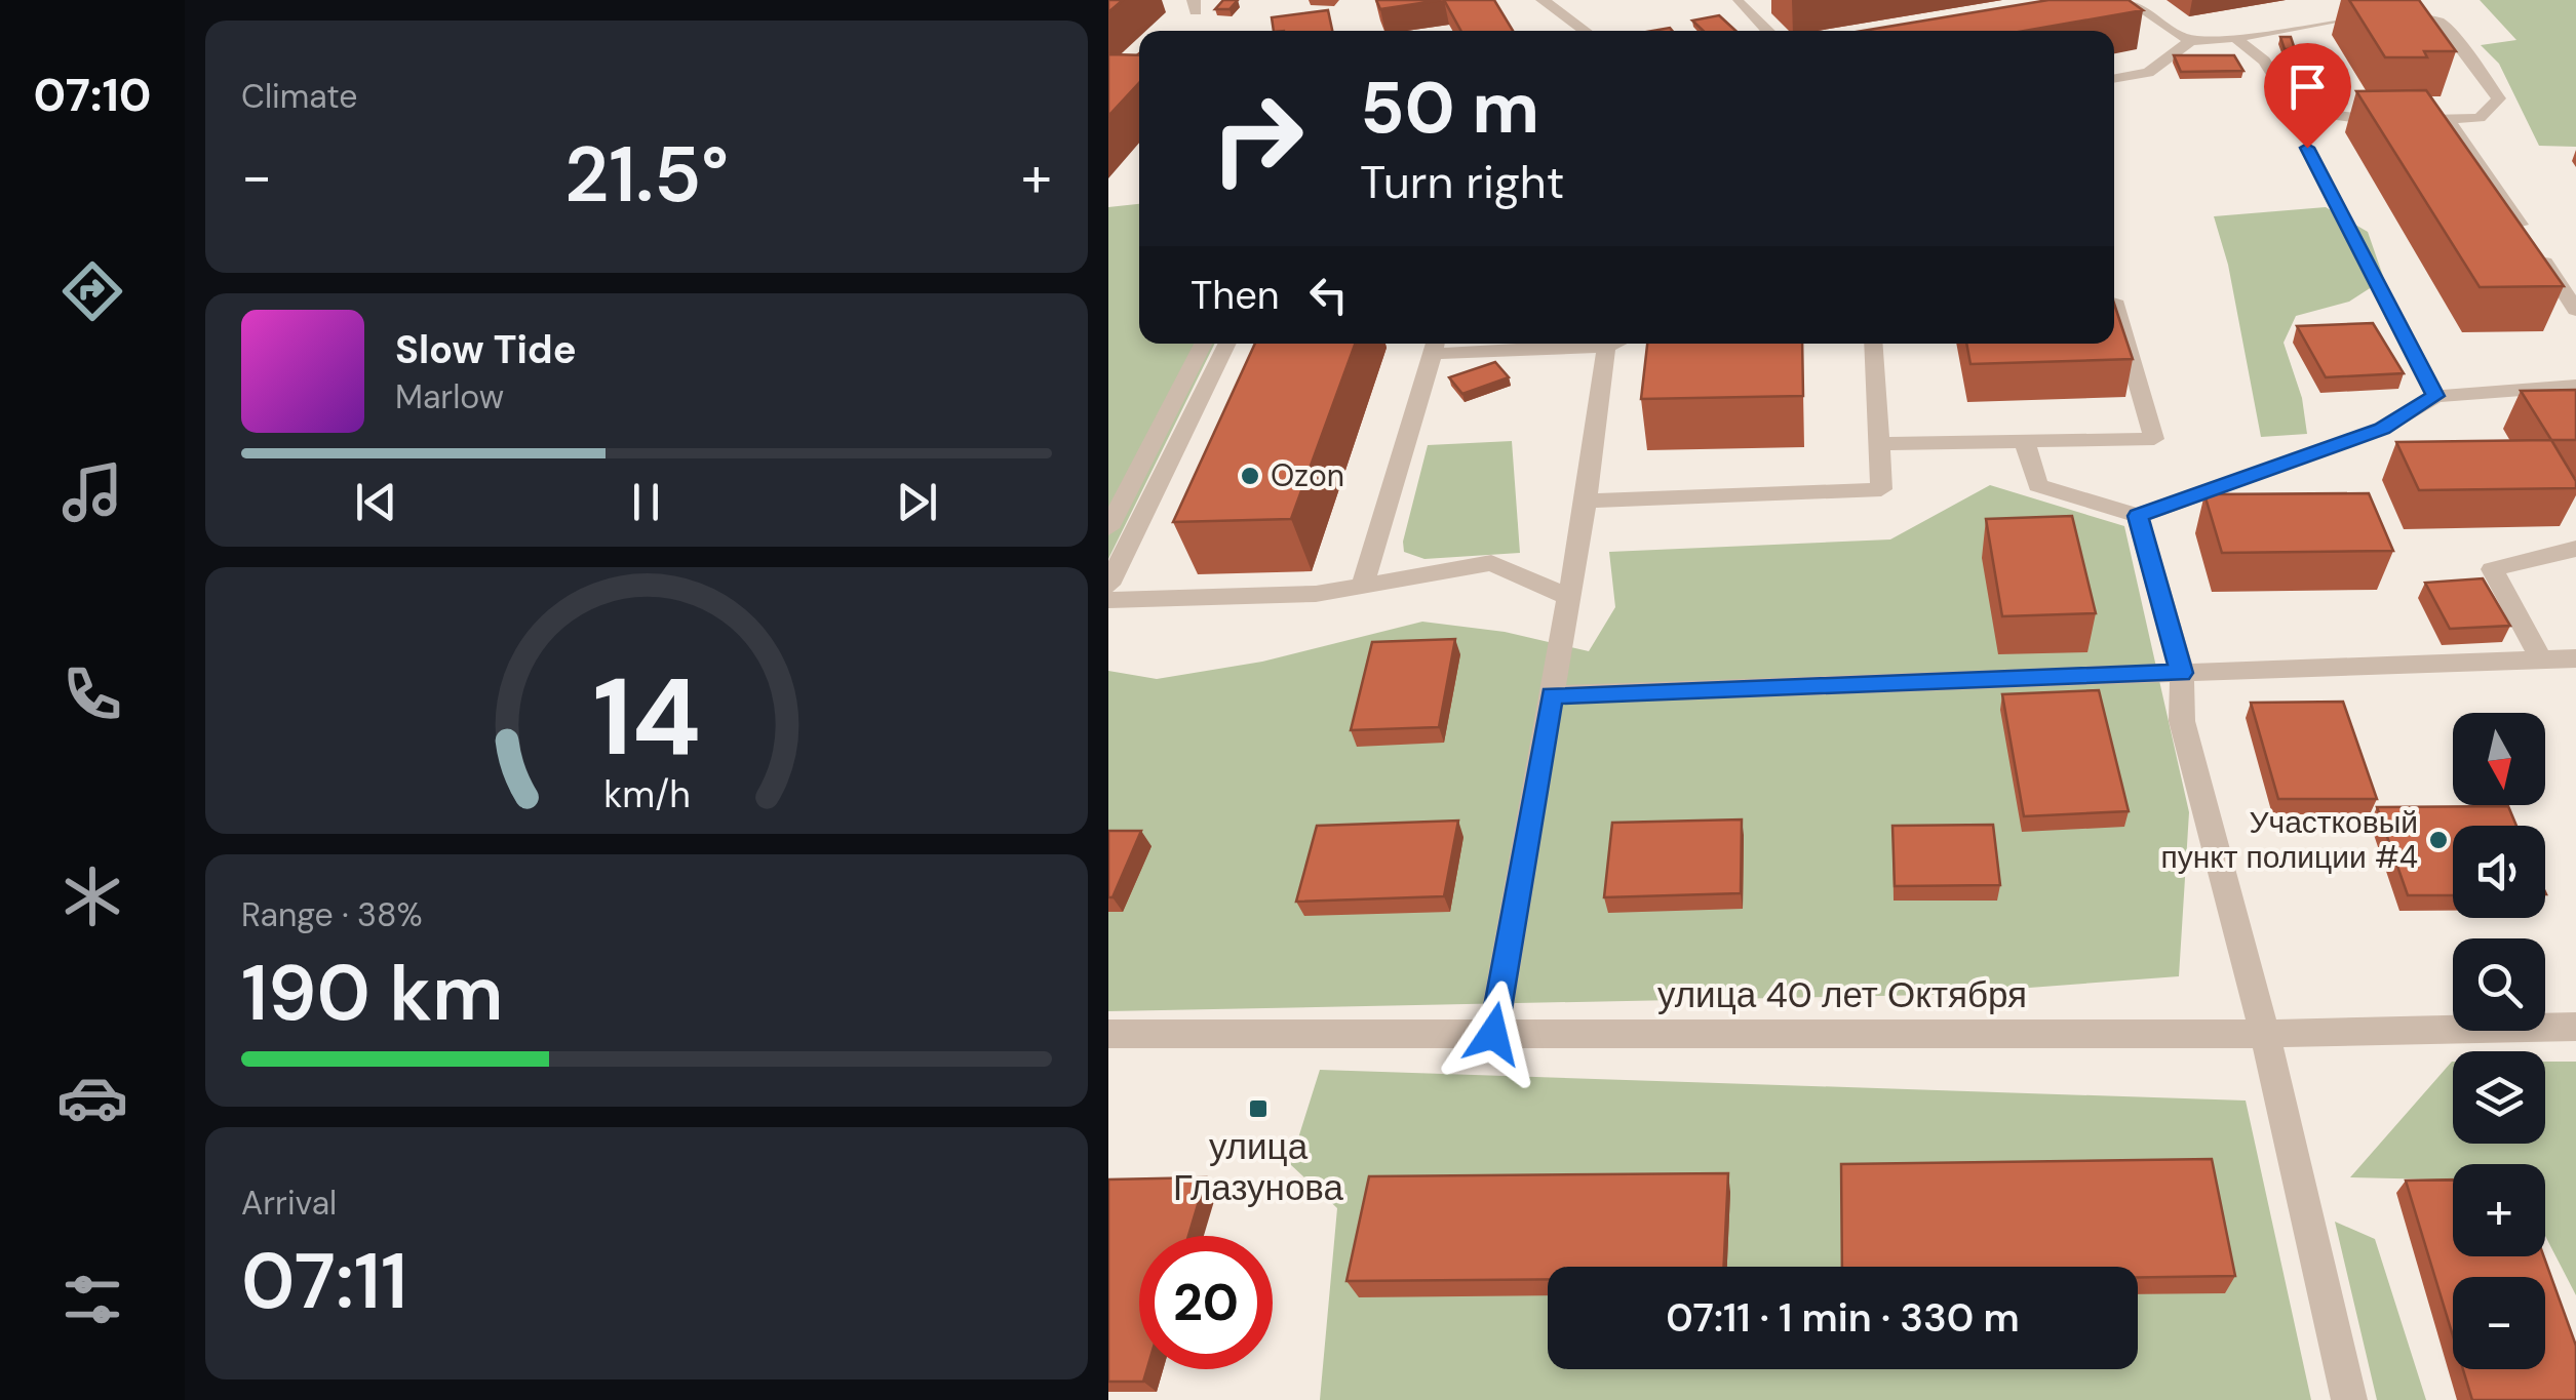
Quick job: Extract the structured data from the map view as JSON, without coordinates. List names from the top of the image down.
{
  "streets": {
    "street": ["улица 40 лет Октября"]
  },
  "places": {
    "other": ["Ozon", "Участковый пункт полиции #4"],
    "transit": ["улица Глазунова"]
  },
  "north": "bottom",
  "page": {
    "tabs": "07:10",
    "tile": [
      "Climate",
      ["Range · 38%", "190 km"],
      ["Arrival", "07:11"]
    ],
    "turn": ["50 m", "Turn right"],
    "heat": ["−", "21.5°", "+"],
    "then": "Then",
    "song": ["Slow Tide", "Marlow"],
    "map_buttons": ["+", "−"],
    "limit": "20",
    "trip": "07:11 · 1 min · 330 m",
    "gauge": ["14", "km/h"]
  }
}
